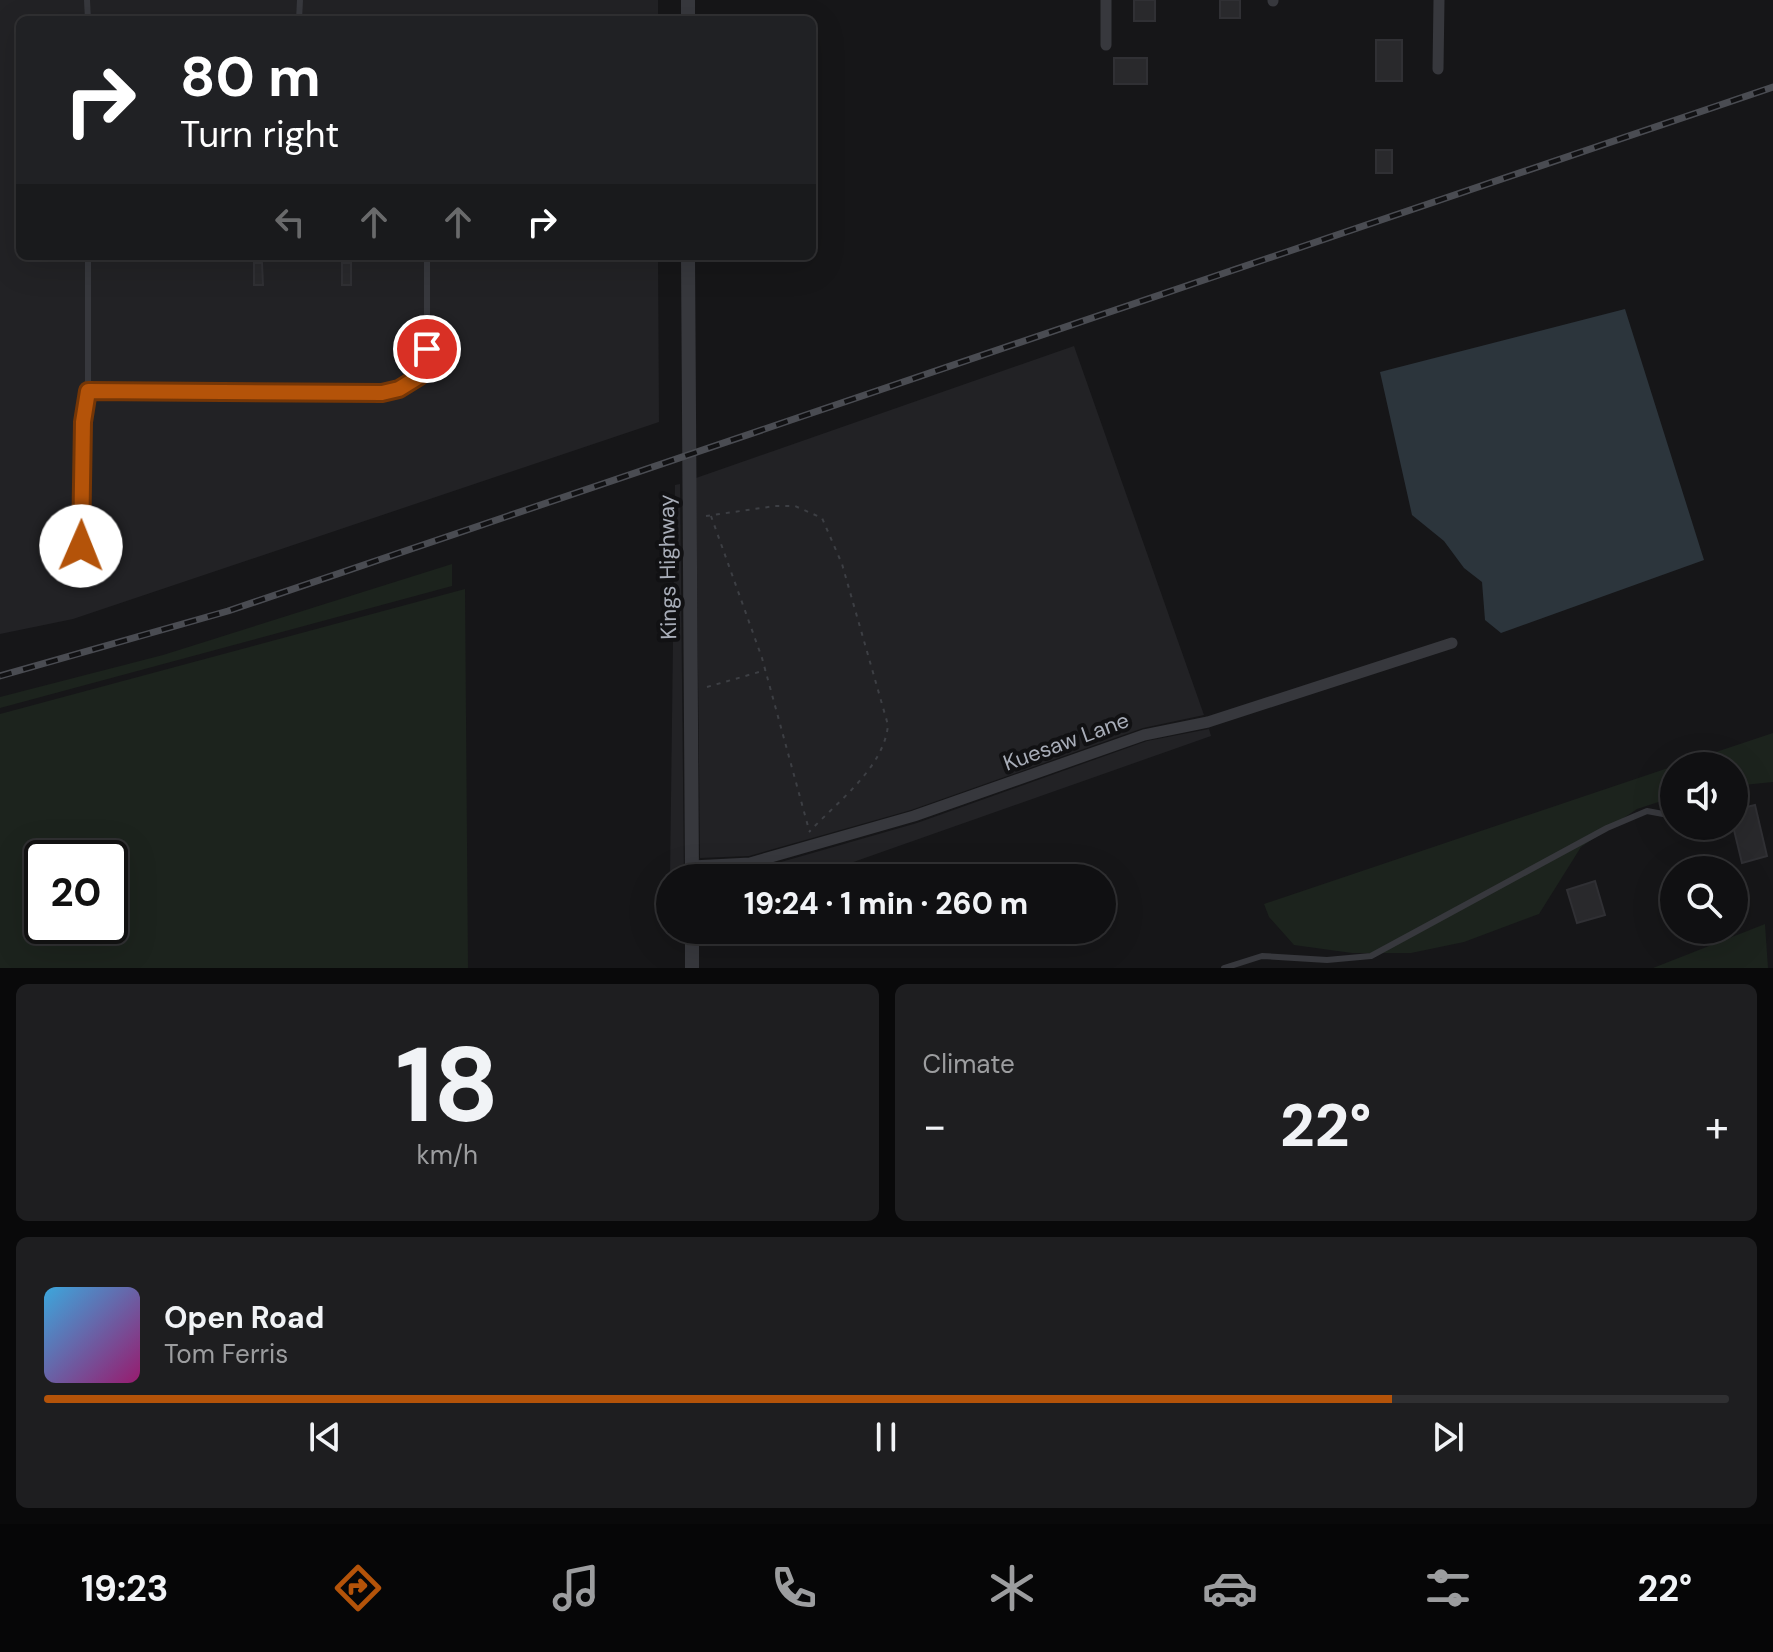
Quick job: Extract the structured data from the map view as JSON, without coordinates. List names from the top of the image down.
{
  "streets": {
    "street": ["Kings Highway", "Kuesaw Lane"]
  },
  "page": {
    "turn": ["80 m", "Turn right"],
    "limit": "20",
    "trip": "19:24 · 1 min · 260 m",
    "tile": [
      ["18", "km/h"],
      "Climate"
    ],
    "heat": ["−", "22°", "+"],
    "song": ["Open Road", "Tom Ferris"],
    "tabs": ["19:23", "22°"]
  }
}
